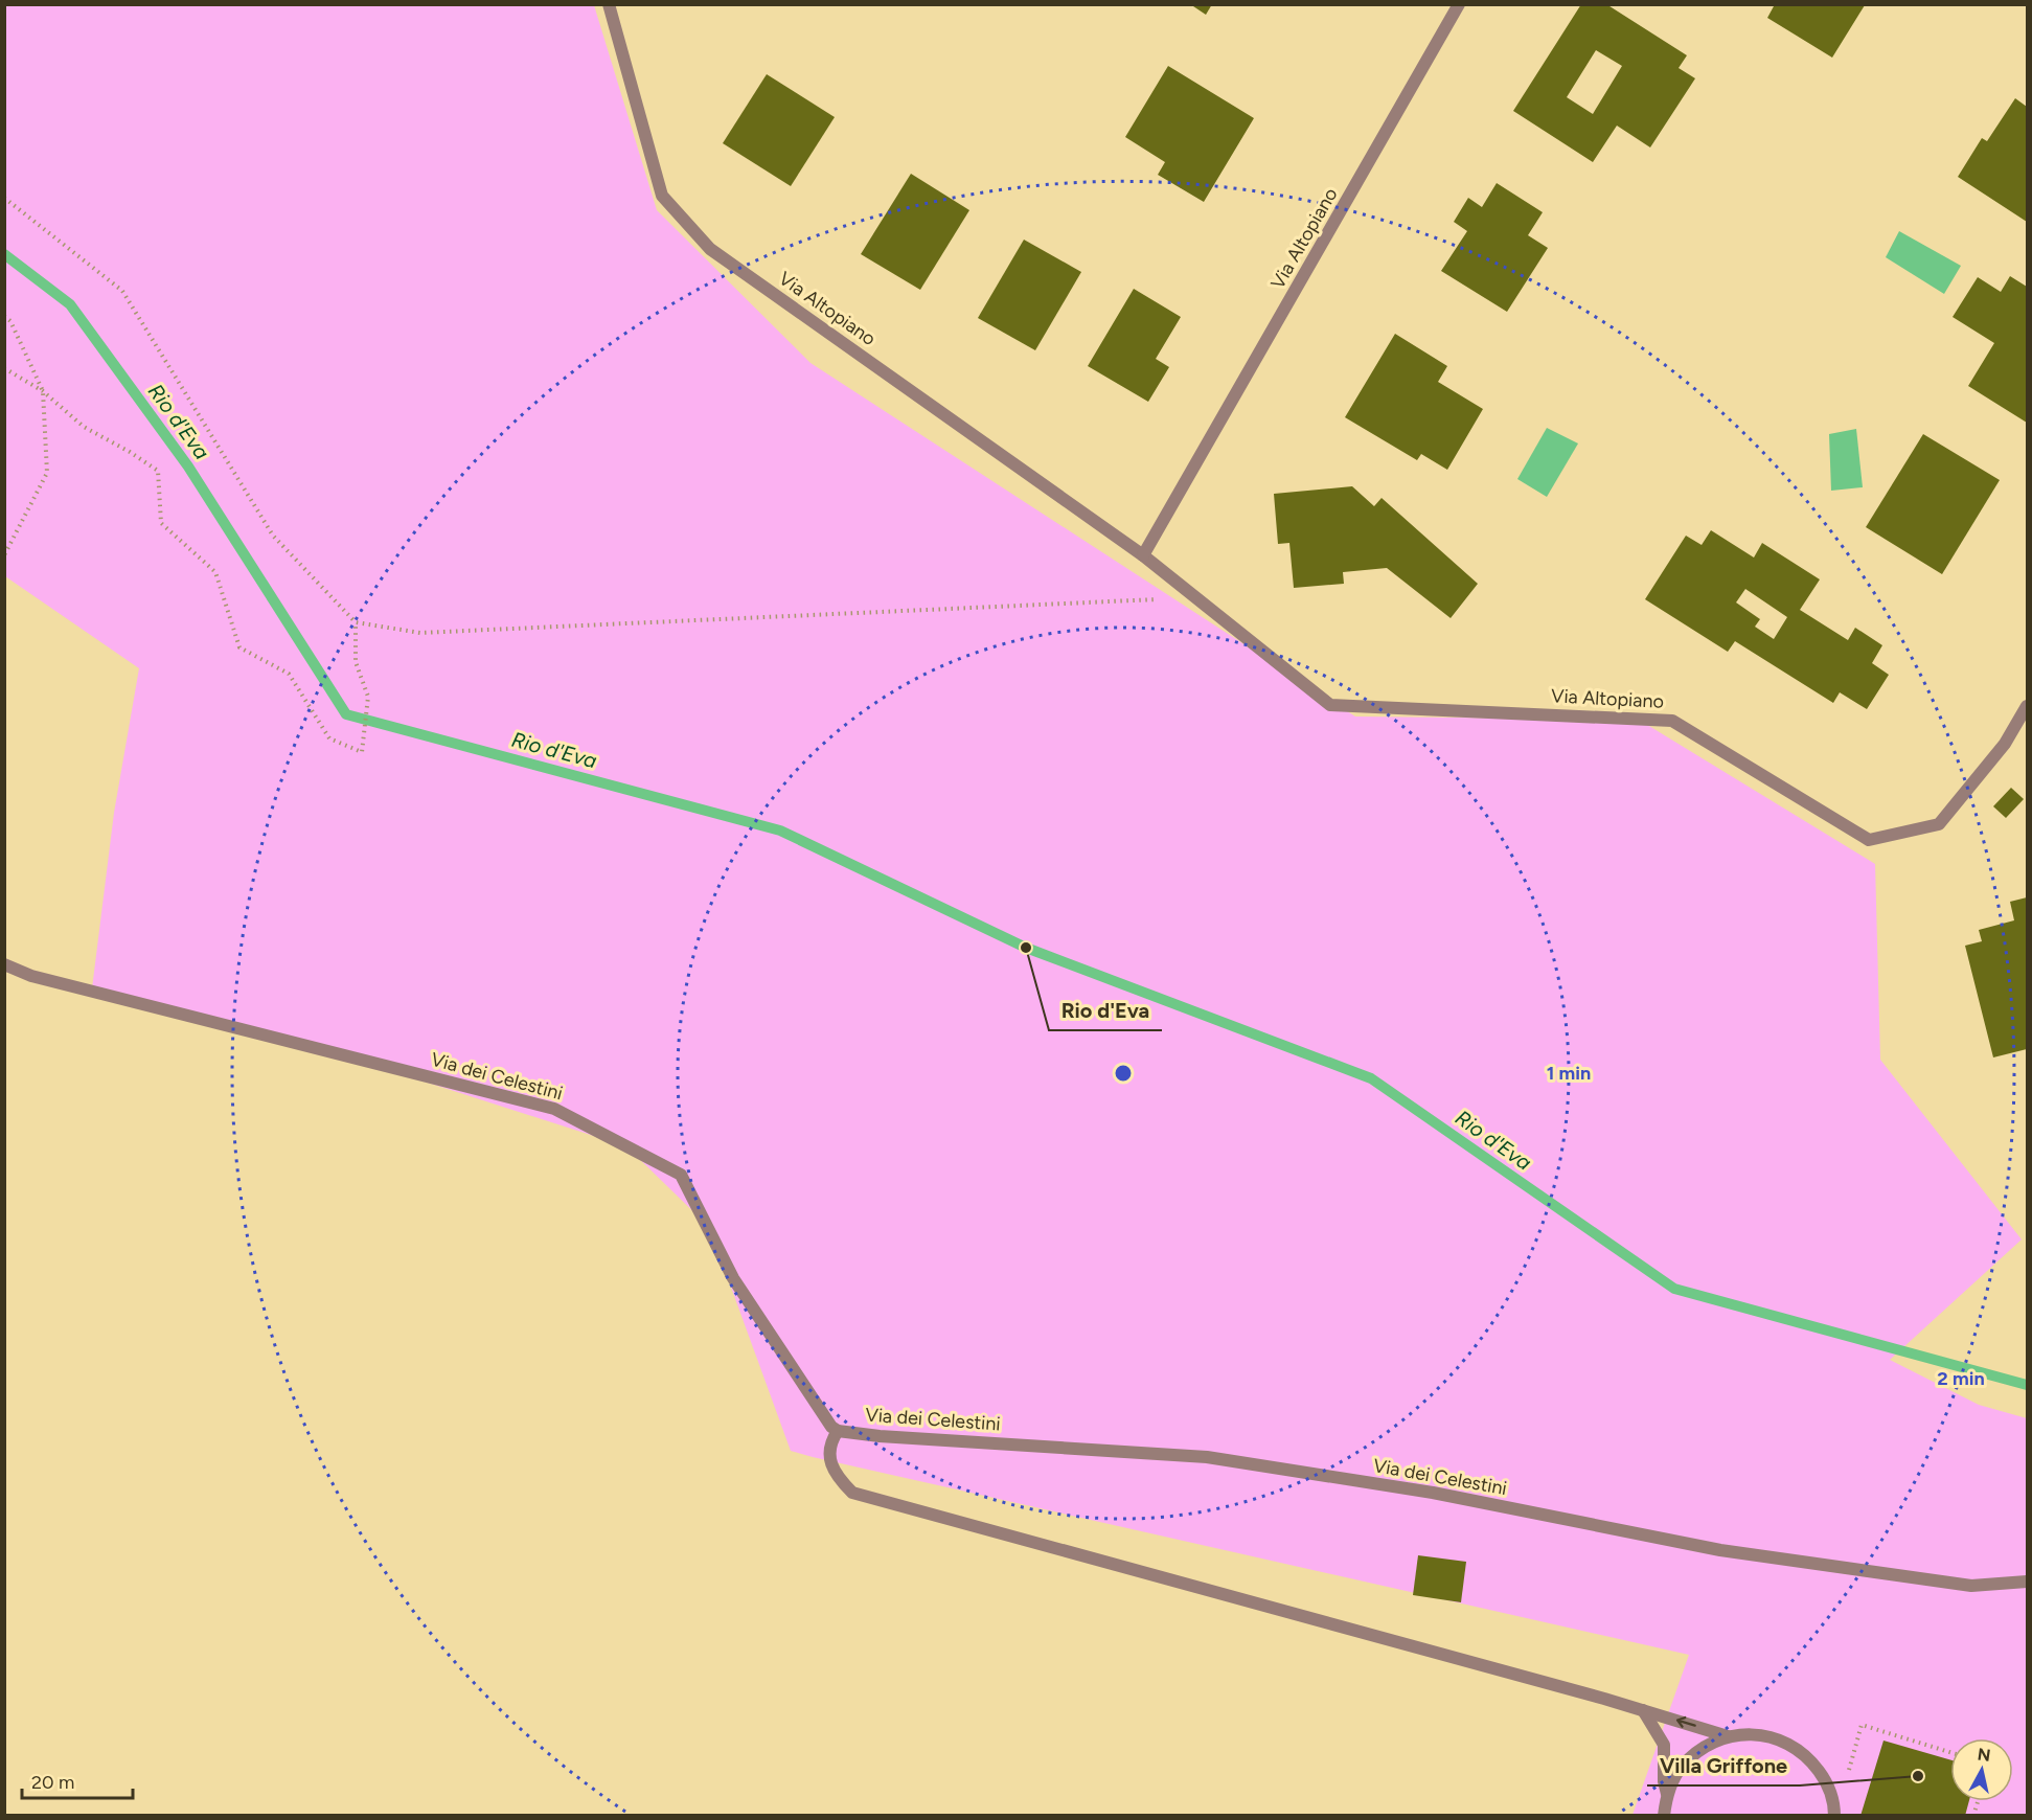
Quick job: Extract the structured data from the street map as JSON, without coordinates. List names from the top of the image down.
{
  "streets": {
    "street": ["Via Altopiano", "Via dei Celestini"]
  },
  "water": ["Rio d'Eva"],
  "places": ["Rio d'Eva", "Villa Griffone"],
  "scale_bar": "20 m",
  "north": "top",
  "rings": ["1 min", "2 min"]
}
